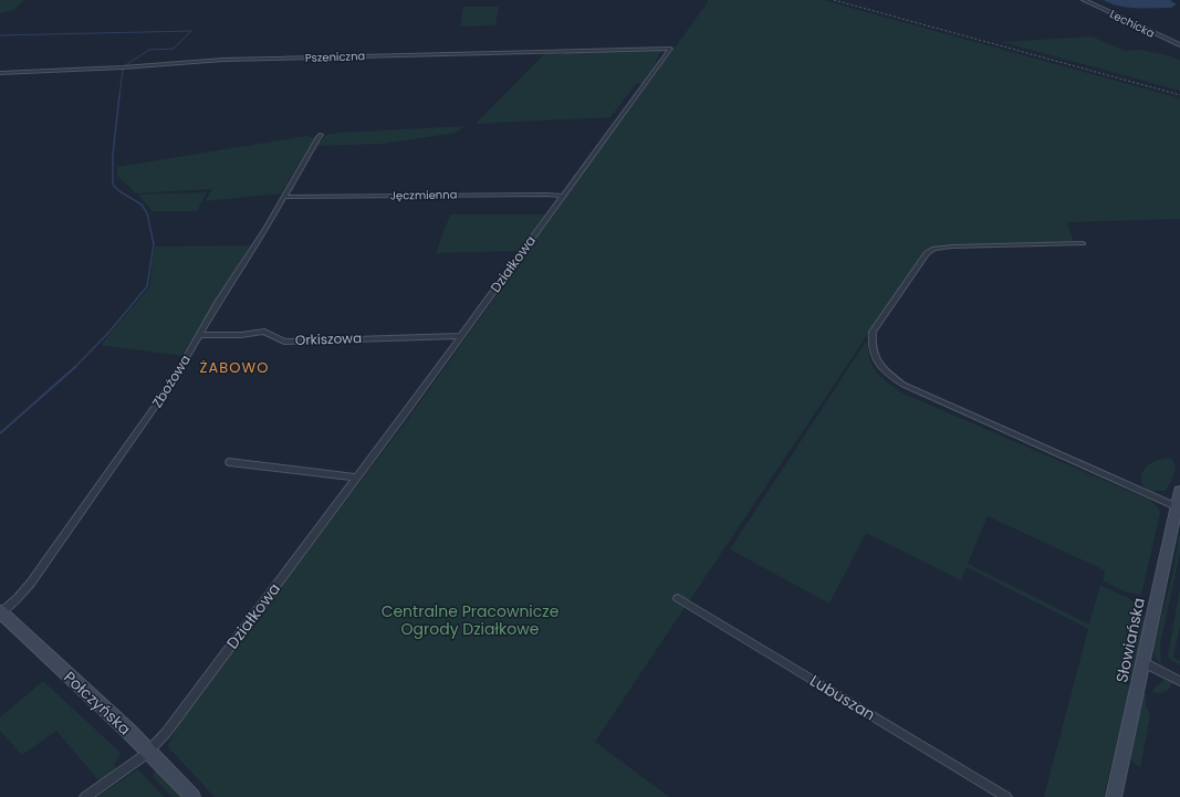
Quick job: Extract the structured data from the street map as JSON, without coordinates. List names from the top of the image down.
{
  "streets": {
    "main road": ["Słowiańska", "Połczyńska"],
    "street": [
      "Lechicka",
      "Pszeniczna",
      "Jęczmienna",
      "Działkowa",
      "Orkiszowa",
      "Zbożowa",
      "Lubuszan"
    ]
  },
  "crossings": [
    ["Pszeniczna", "Działkowa"],
    ["Jęczmienna", "Działkowa"],
    ["Jęczmienna", "Zbożowa"],
    ["Działkowa", "Orkiszowa"],
    ["Działkowa", "Połczyńska"],
    ["Orkiszowa", "Zbożowa"],
    ["Zbożowa", "Połczyńska"]
  ],
  "districts": ["ŻABOWO"],
  "parks": ["Centralne Pracownicze Ogrody Działkowe"]
}
